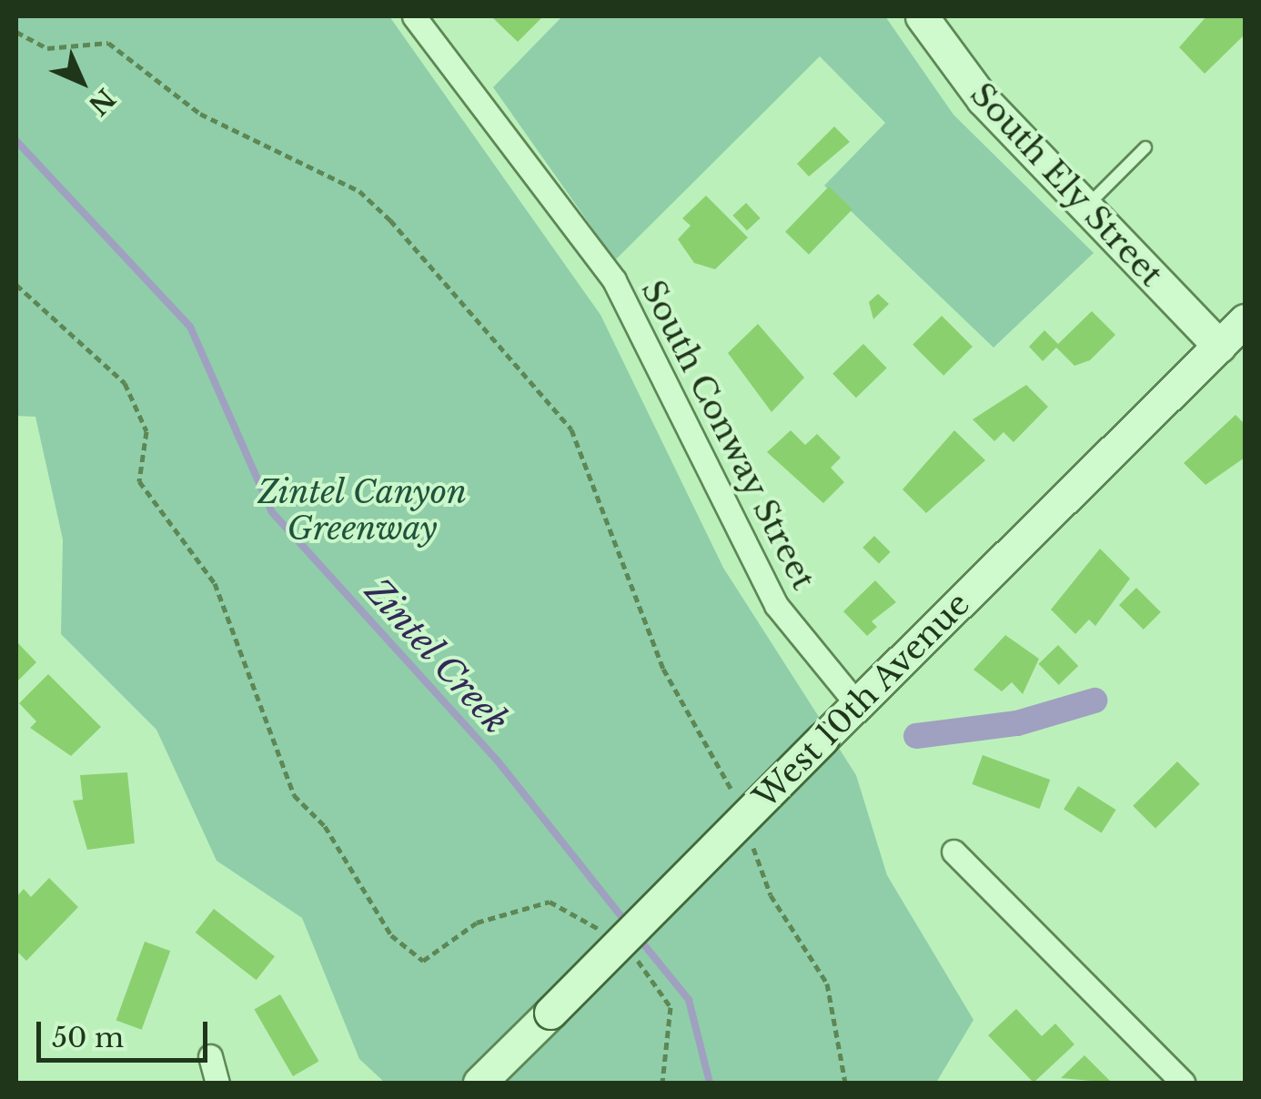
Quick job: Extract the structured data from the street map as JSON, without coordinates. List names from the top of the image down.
{
  "streets": {
    "main road": ["South Ely Street", "West 10th Avenue"],
    "street": ["South Conway Street"]
  },
  "crossings": [
    ["South Ely Street", "West 10th Avenue"],
    ["South Conway Street", "West 10th Avenue"]
  ],
  "water": ["Zintel Creek"],
  "parks": ["Zintel Canyon Greenway"],
  "scale_bar": "50 m",
  "north": "bottom right"
}
